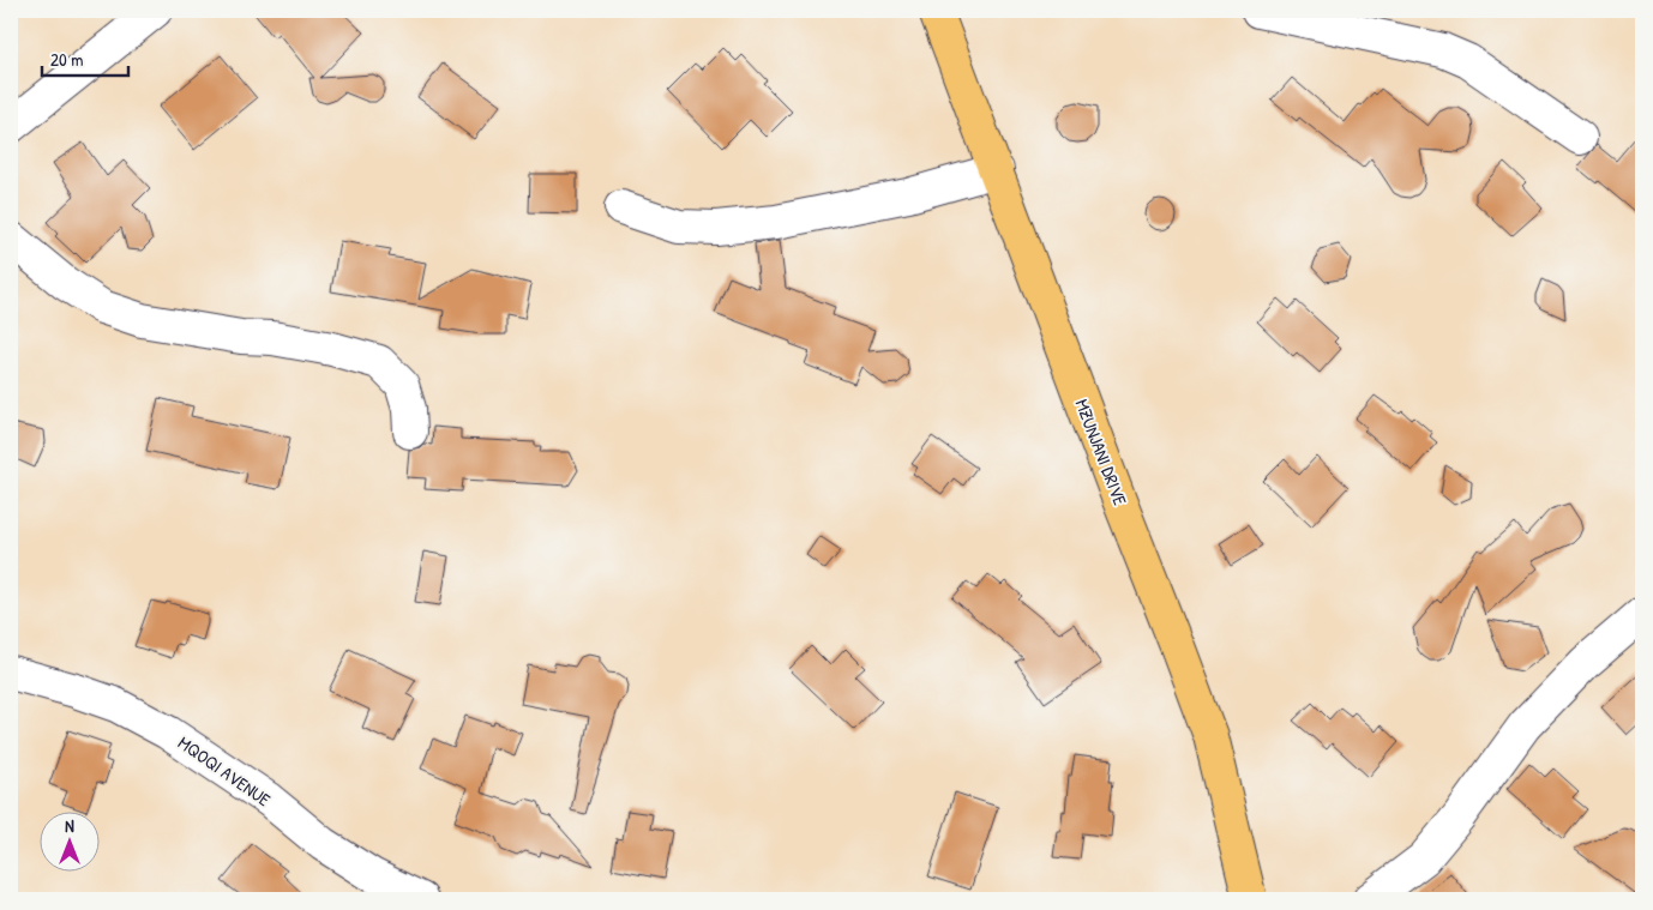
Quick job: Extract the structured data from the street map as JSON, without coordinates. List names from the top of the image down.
{
  "streets": {
    "main road": ["MZUNJANI DRIVE"],
    "street": ["MQOQI AVENUE"]
  },
  "scale_bar": "20 m",
  "north": "top"
}
